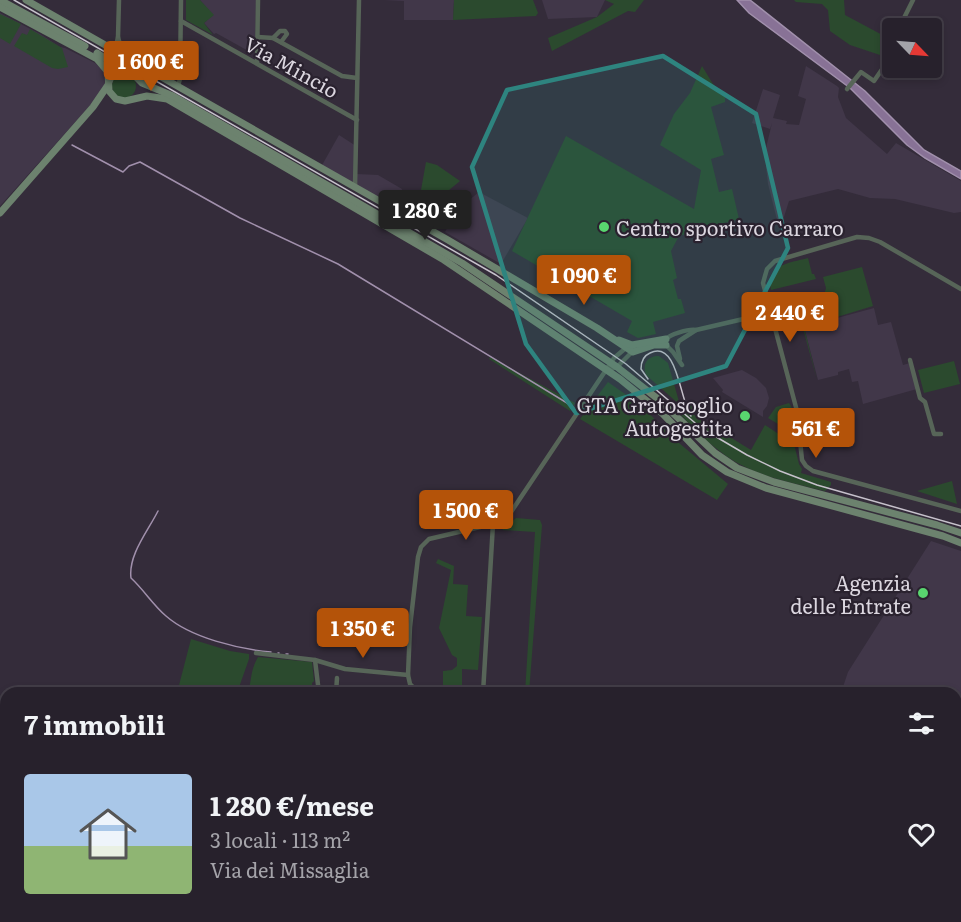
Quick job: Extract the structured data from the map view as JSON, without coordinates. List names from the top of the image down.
{
  "streets": {
    "street": ["Via Mincio"]
  },
  "places": ["Centro sportivo Carraro", "GTA Gratosoglio Autogestita", "Agenzia delle Entrate"],
  "north": "bottom right",
  "page": {
    "price": [
      "1 600 €",
      "1 280 €",
      "1 090 €",
      "2 440 €",
      "561 €",
      "1 500 €",
      "1 350 €"
    ],
    "heading": "7 immobili",
    "list": [
      {
        "name": "1 280 €/mese",
        "note": "3 locali · 113 m² · Via dei Missaglia"
      }
    ]
  }
}
